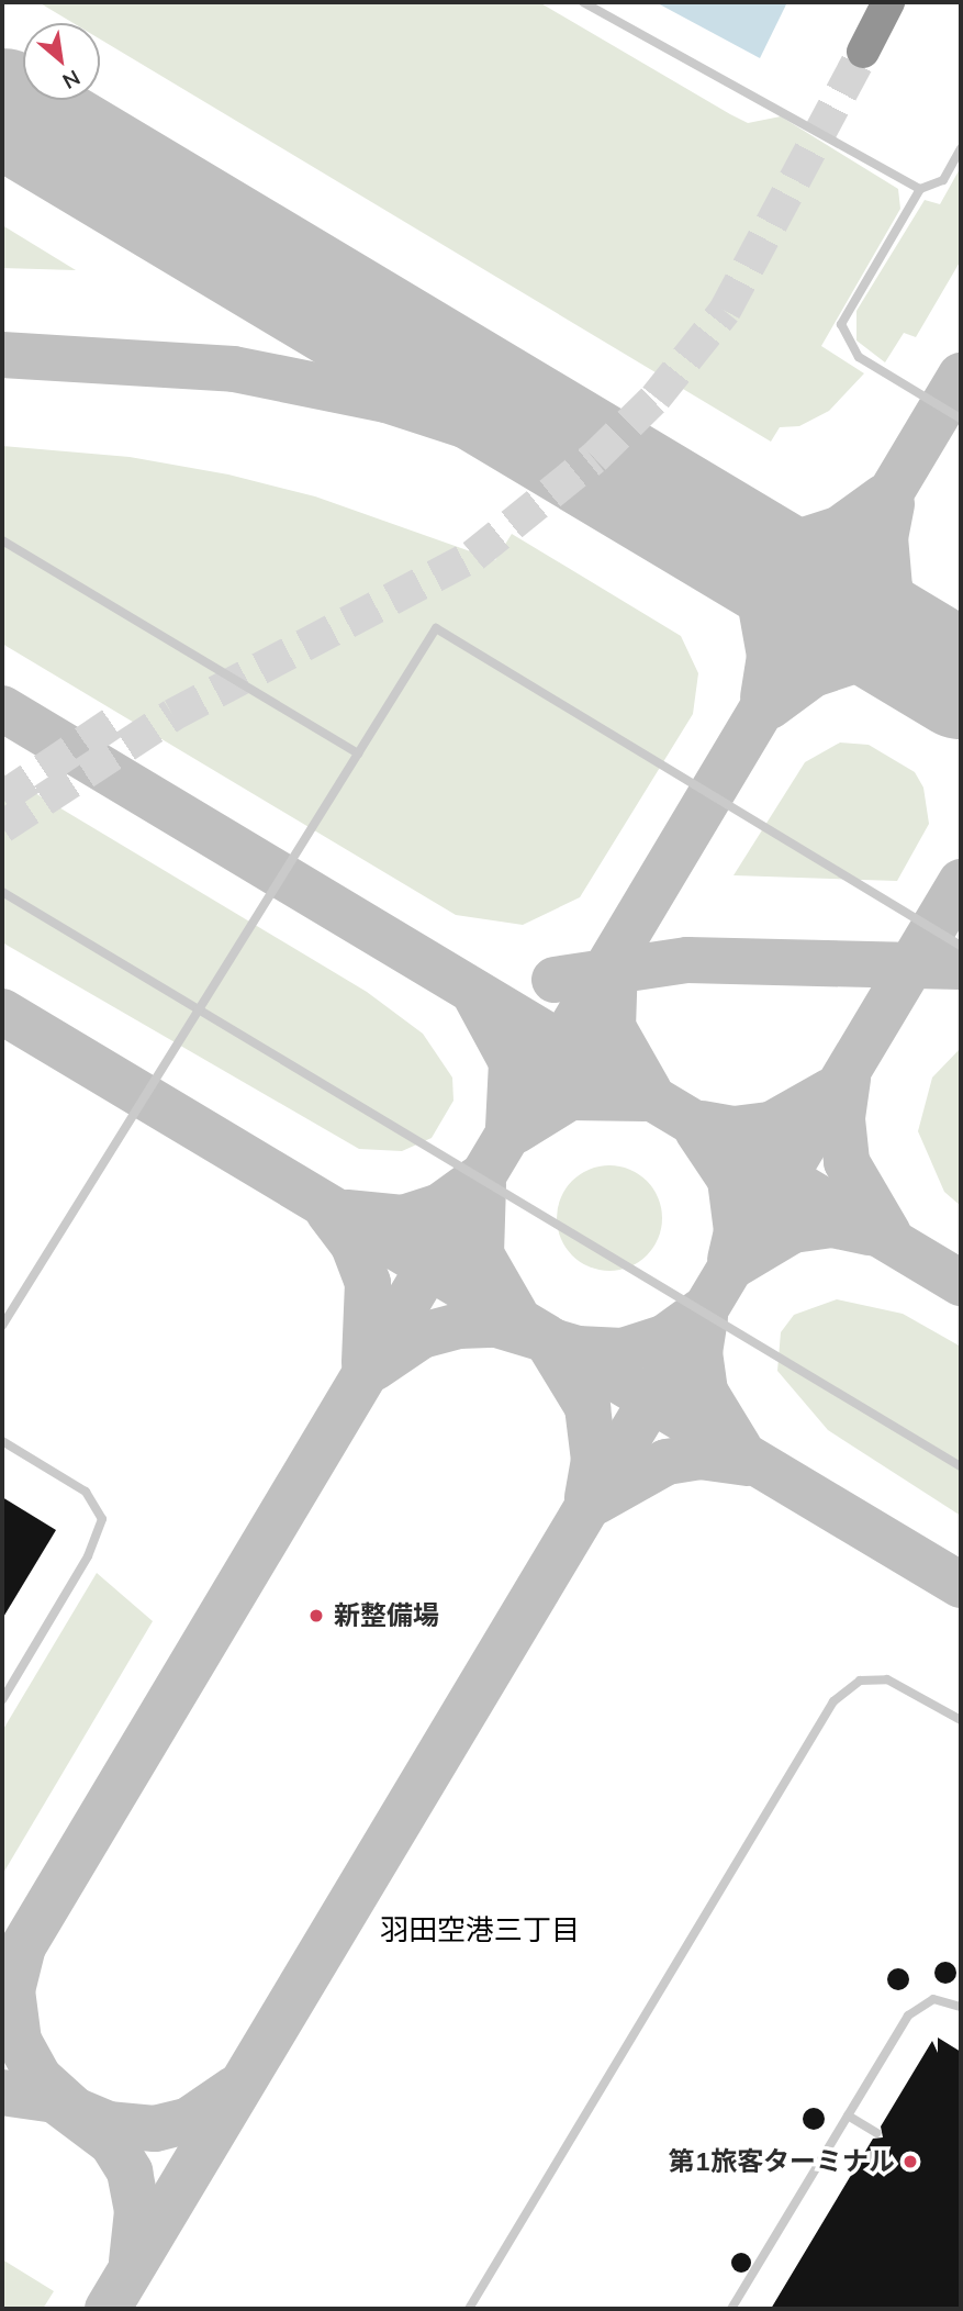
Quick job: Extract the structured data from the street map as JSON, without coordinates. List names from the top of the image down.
{
  "districts": ["羽田空港三丁目"],
  "places": ["新整備場", "第1旅客ターミナル"],
  "north": "bottom right"
}
